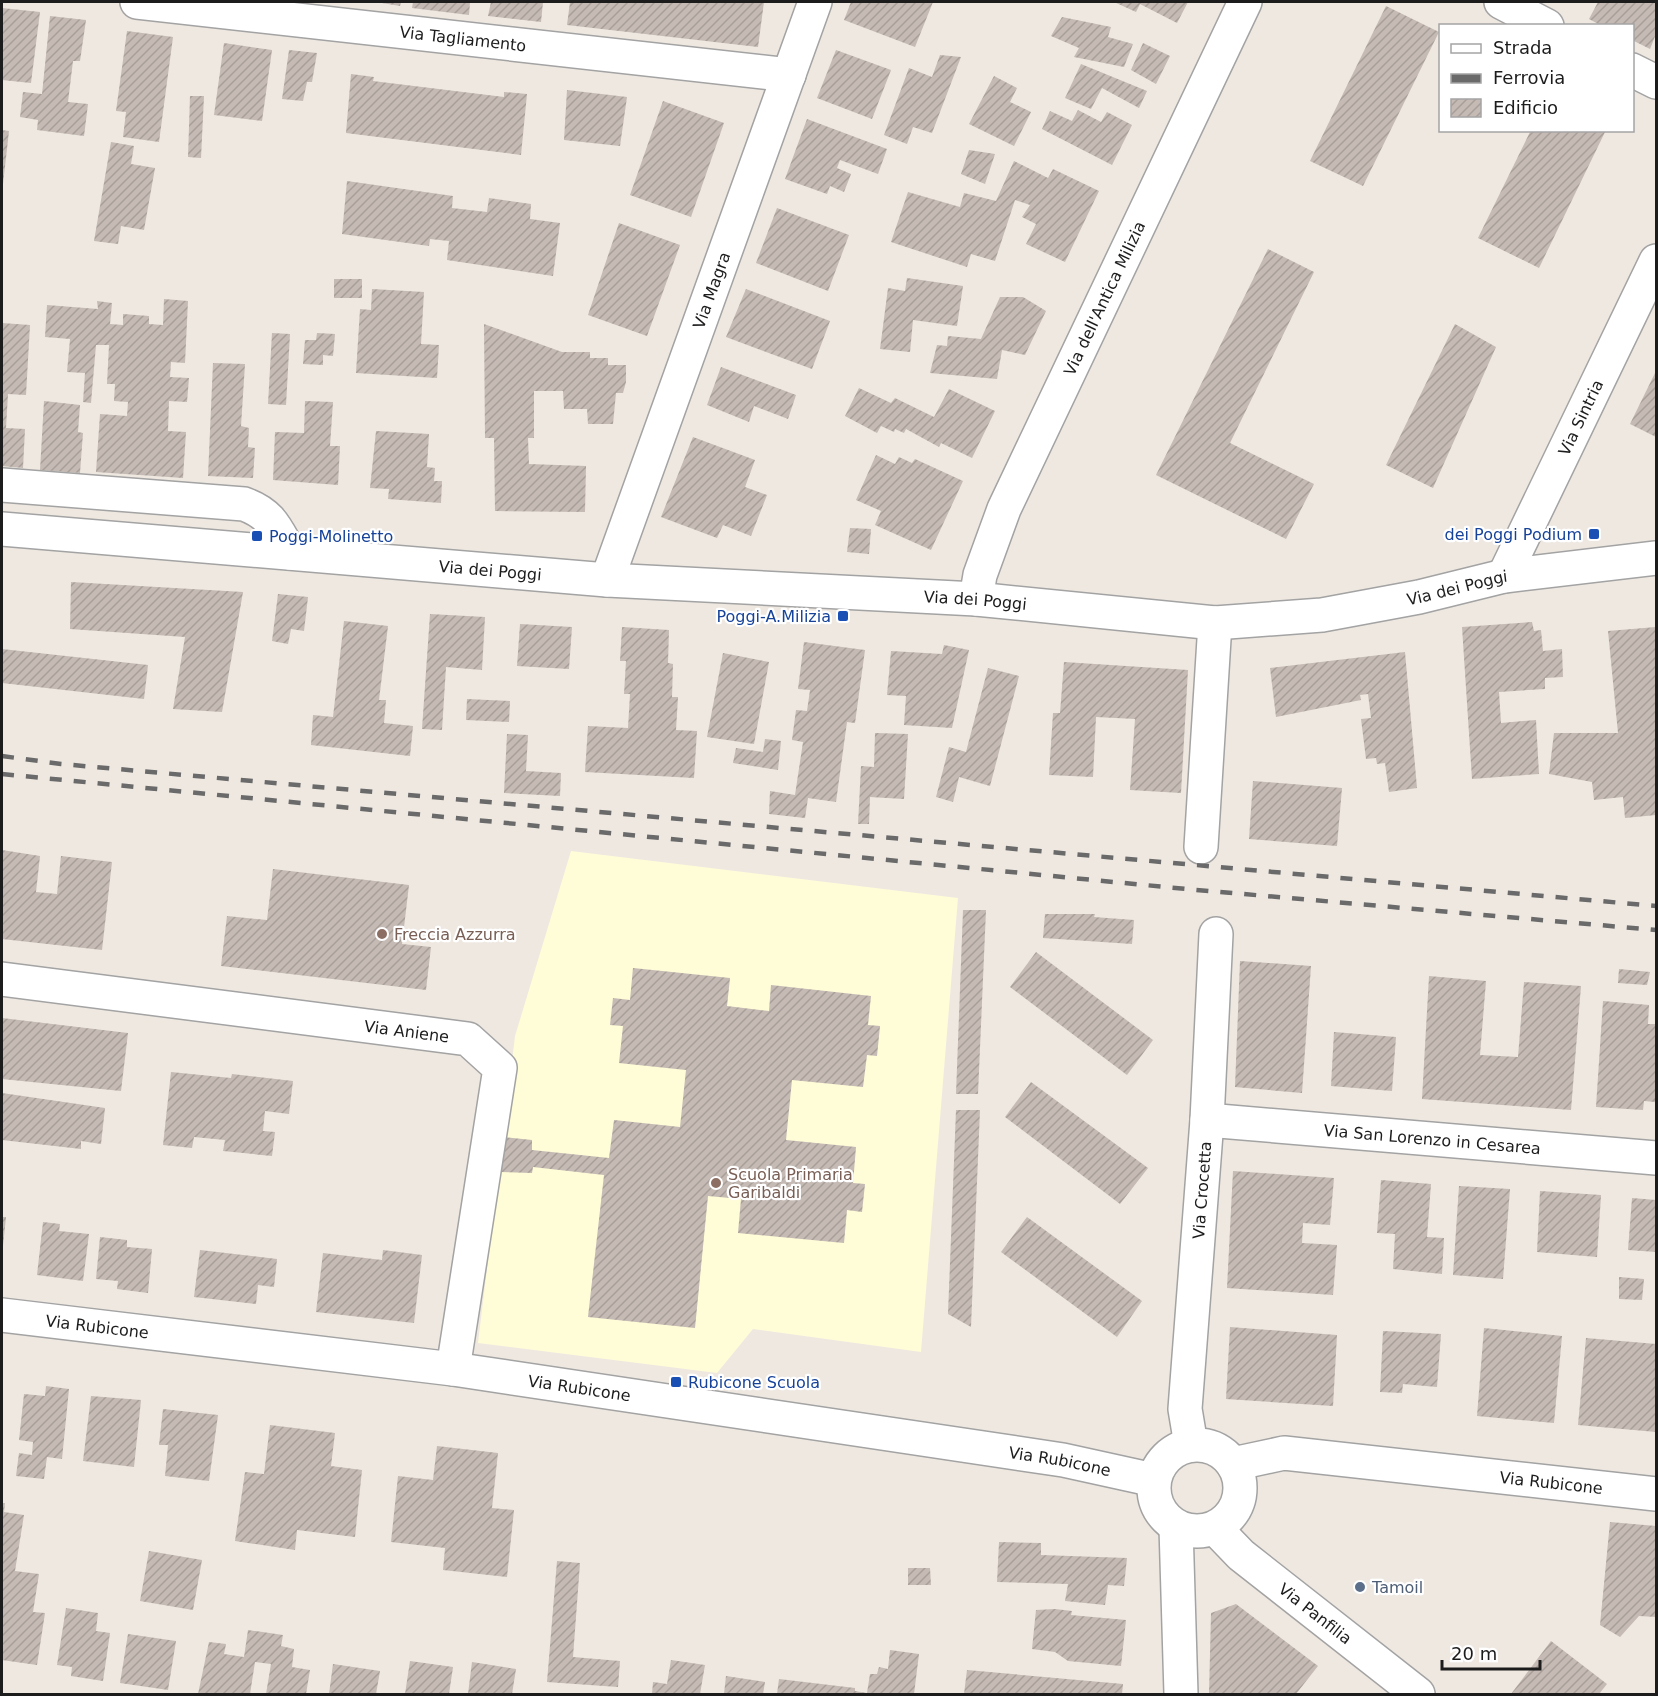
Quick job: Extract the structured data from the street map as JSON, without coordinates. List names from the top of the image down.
{
  "streets": {
    "street": [
      "Via Tagliamento",
      "Via Magra",
      "Via dell'Antica Milizia",
      "Via Sintria",
      "Via dei Poggi",
      "Via Aniene",
      "Via San Lorenzo in Cesarea",
      "Via Crocetta",
      "Via Rubicone",
      "Via Panfilia"
    ]
  },
  "crossings": [
    ["Via Tagliamento", "Via Magra"],
    ["Via Magra", "Via dei Poggi"],
    ["Via dell'Antica Milizia", "Via dei Poggi"],
    ["Via Sintria", "Via dei Poggi"],
    ["Via Aniene", "Via Rubicone"],
    ["Via San Lorenzo in Cesarea", "Via Crocetta"],
    ["Via Crocetta", "Via Rubicone"],
    ["Via Crocetta", "Via Panfilia"],
    ["Via Rubicone", "Via Panfilia"]
  ],
  "places": {
    "transit": [
      "dei Poggi Podium",
      "Poggi-Molinetto",
      "Poggi-A.Milizia",
      "Rubicone Scuola"
    ],
    "other": ["Freccia Azzurra", "Scuola Primaria Garibaldi", "Tamoil"]
  },
  "legend": ["Strada", "Ferrovia", "Edificio"],
  "scale_bar": "20 m"
}
